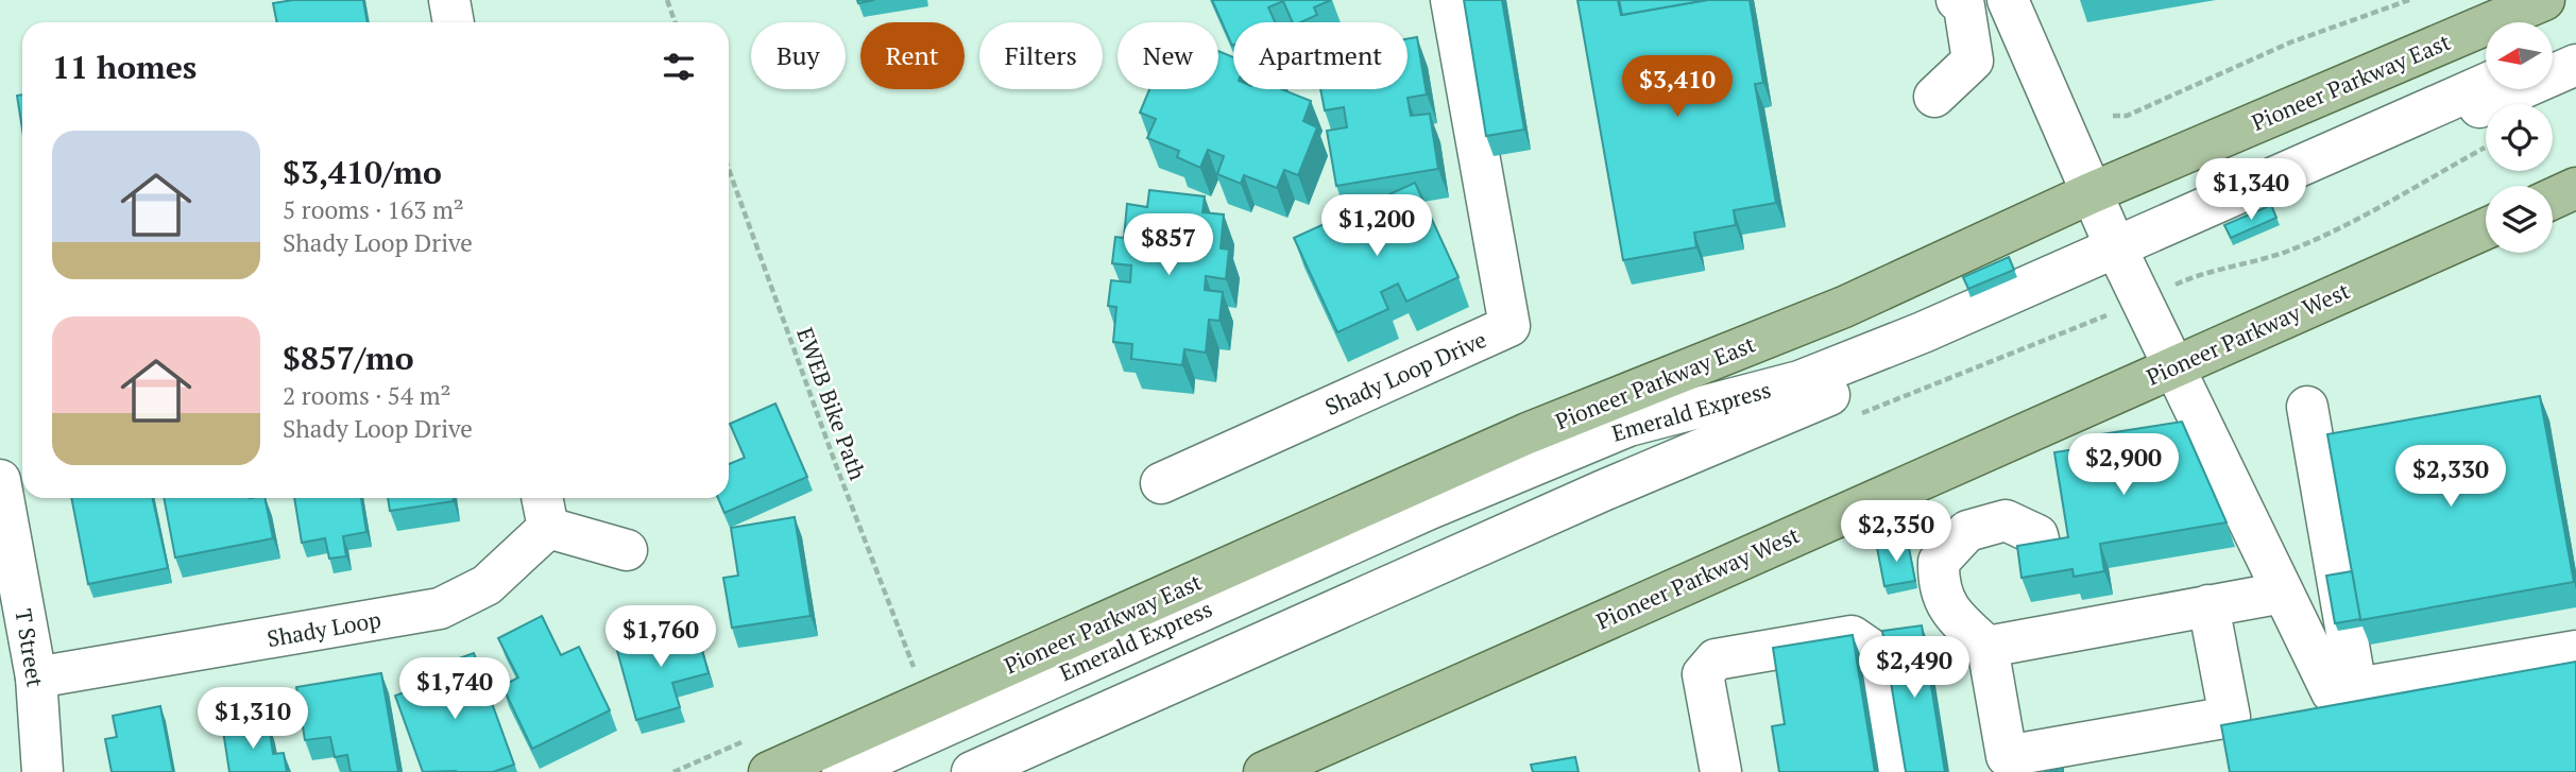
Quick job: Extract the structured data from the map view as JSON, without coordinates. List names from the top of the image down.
{
  "streets": {
    "main road": ["Pioneer Parkway East", "Pioneer Parkway West"],
    "street": [
      "Shady Loop Drive",
      "Emerald Express",
      "Shady Loop",
      "T Street"
    ],
    "path": ["EWEB Bike Path"]
  },
  "crossings": [
    ["Shady Loop", "T Street"]
  ],
  "north": "left",
  "page": {
    "chip": [
      "Buy",
      "Rent",
      "Filters",
      "New",
      "Apartment"
    ],
    "heading": "11 homes",
    "price": [
      "$3,410",
      "$1,340",
      "$1,200",
      "$857",
      "$2,900",
      "$2,330",
      "$2,350",
      "$1,760",
      "$2,490",
      "$1,740",
      "$1,310"
    ],
    "list": [
      {
        "name": "$3,410/mo",
        "note": "5 rooms · 163 m² · Shady Loop Drive"
      },
      {
        "name": "$857/mo",
        "note": "2 rooms · 54 m² · Shady Loop Drive"
      }
    ]
  }
}
